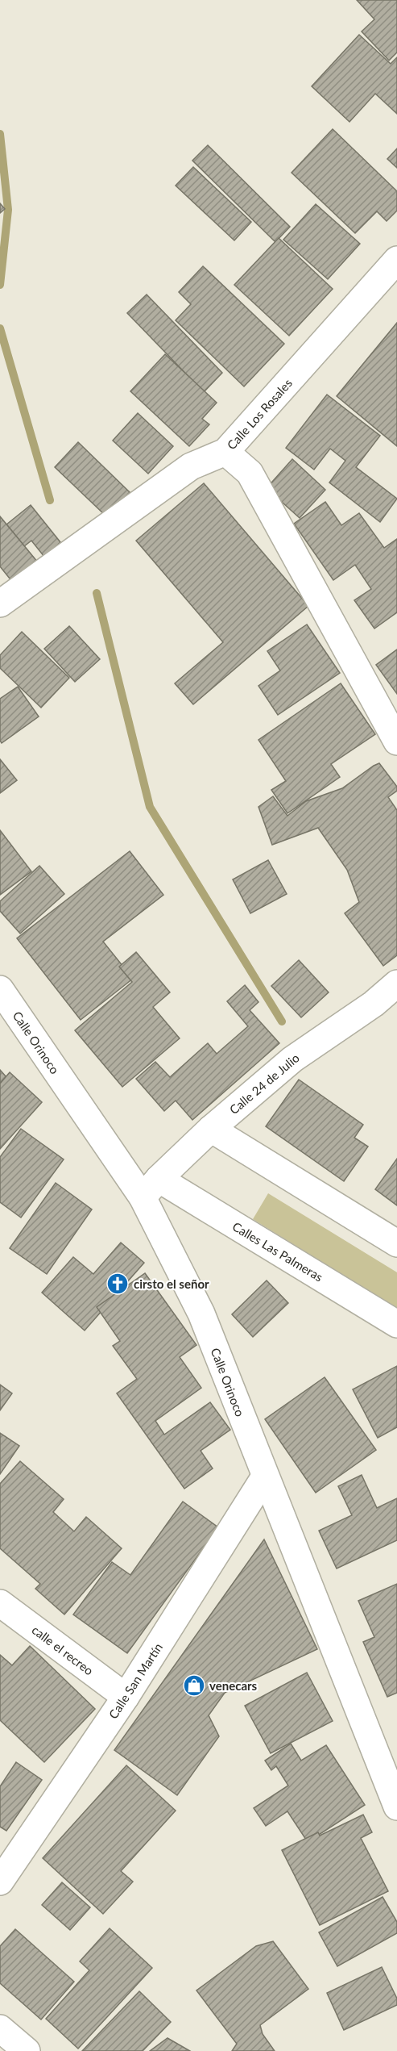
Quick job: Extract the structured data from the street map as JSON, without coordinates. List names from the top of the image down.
{
  "streets": {
    "street": [
      "Calle Los Rosales",
      "Calle Orinoco",
      "Calle 24 de Julio",
      "Calles Las Palmeras",
      "calle el recreo",
      "Calle San Martín"
    ]
  },
  "crossings": [
    ["Calle Orinoco", "Calle 24 de Julio"],
    ["Calle Orinoco", "Calles Las Palmeras"],
    ["Calle Orinoco", "Calle San Martín"],
    ["Calle 24 de Julio", "Calles Las Palmeras"],
    ["calle el recreo", "Calle San Martín"]
  ],
  "places": {
    "church": ["cirsto el señor"],
    "shop": ["venecars"]
  }
}
